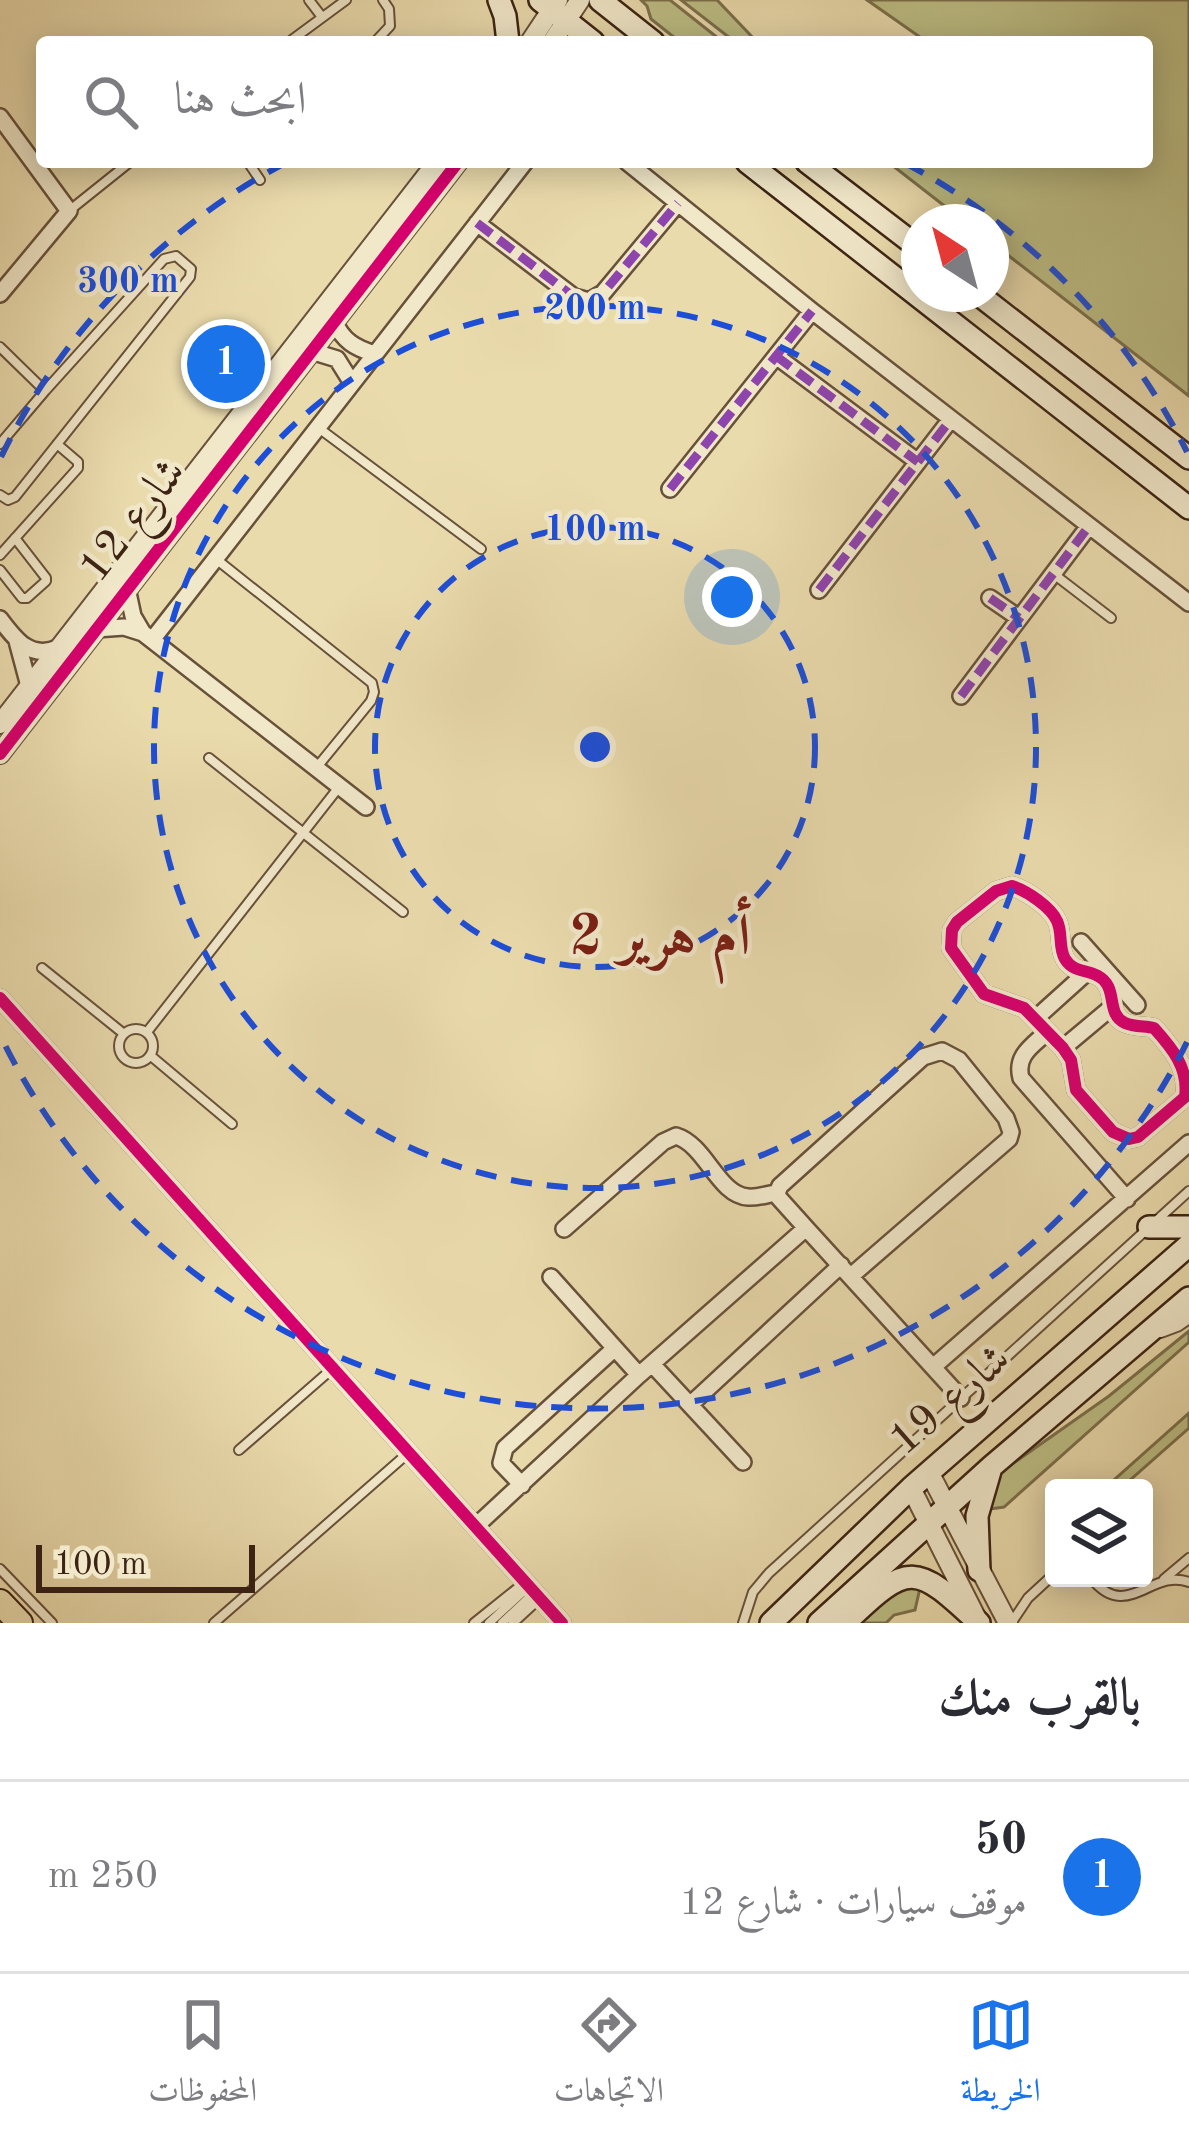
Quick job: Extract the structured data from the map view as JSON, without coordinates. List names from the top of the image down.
{
  "streets": {
    "main road": ["شارع 19"],
    "street": ["شارع 12"]
  },
  "districts": ["أم هرير 2"],
  "scale_bar": "100 m",
  "north": "top left",
  "page": {
    "search": "ابحث هنا",
    "pins": "1",
    "scale": "100 m",
    "heading": "بالقرب منك",
    "list": [
      {
        "mark": "1",
        "name": "50",
        "note": "موقف سيارات · شارع 12",
        "value": "250 m"
      }
    ],
    "nav": ["الخريطة", "الاتجاهات", "المحفوظات"]
  },
  "rings": ["300 m", "200 m", "100 m"]
}
